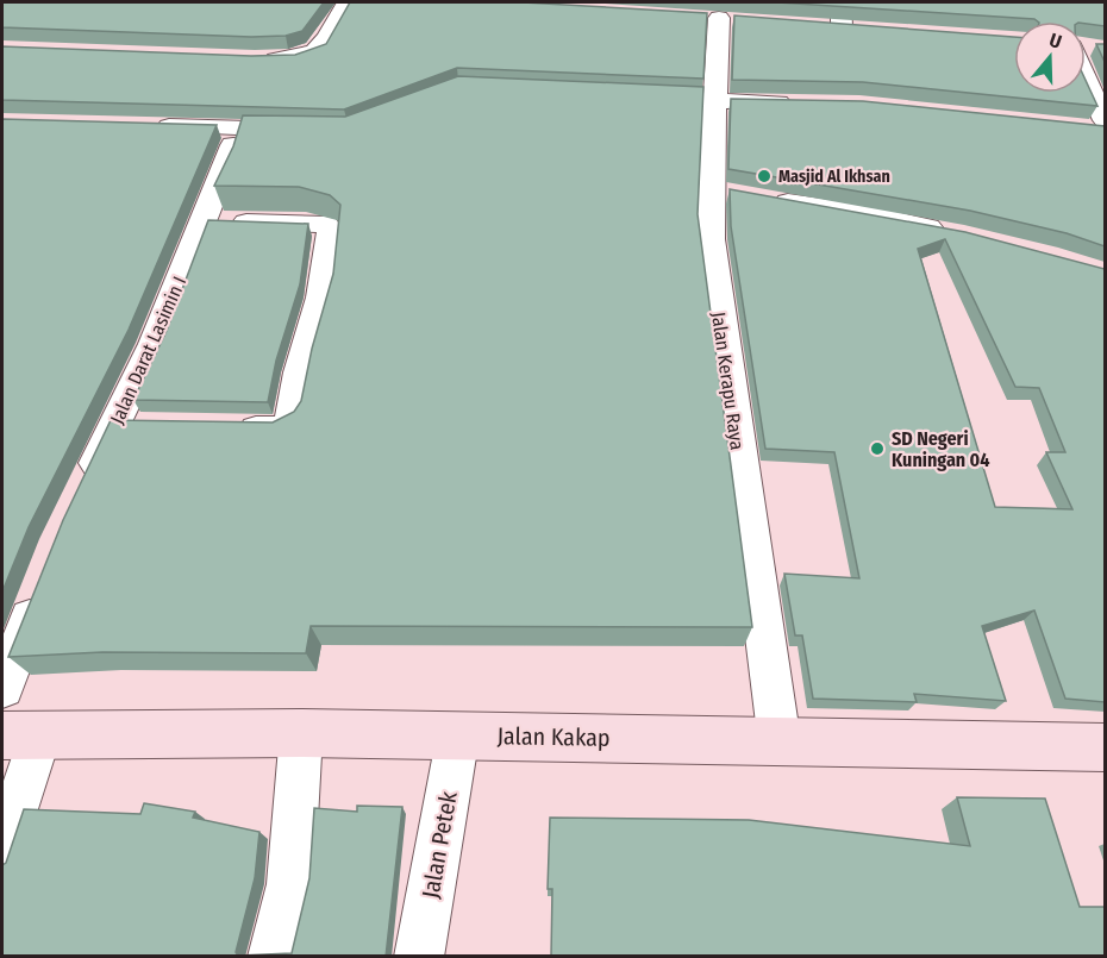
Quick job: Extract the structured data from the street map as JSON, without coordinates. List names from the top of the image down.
{
  "streets": {
    "street": [
      "Jalan Darat Lasimin I",
      "Jalan Kerapu Raya",
      "Jalan Kakap",
      "Jalan Petek"
    ]
  },
  "crossings": [
    ["Jalan Kerapu Raya", "Jalan Kakap"],
    ["Jalan Kakap", "Jalan Petek"]
  ],
  "places": ["Masjid Al Ikhsan", "SD Negeri Kuningan 04"],
  "north": "top"
}
